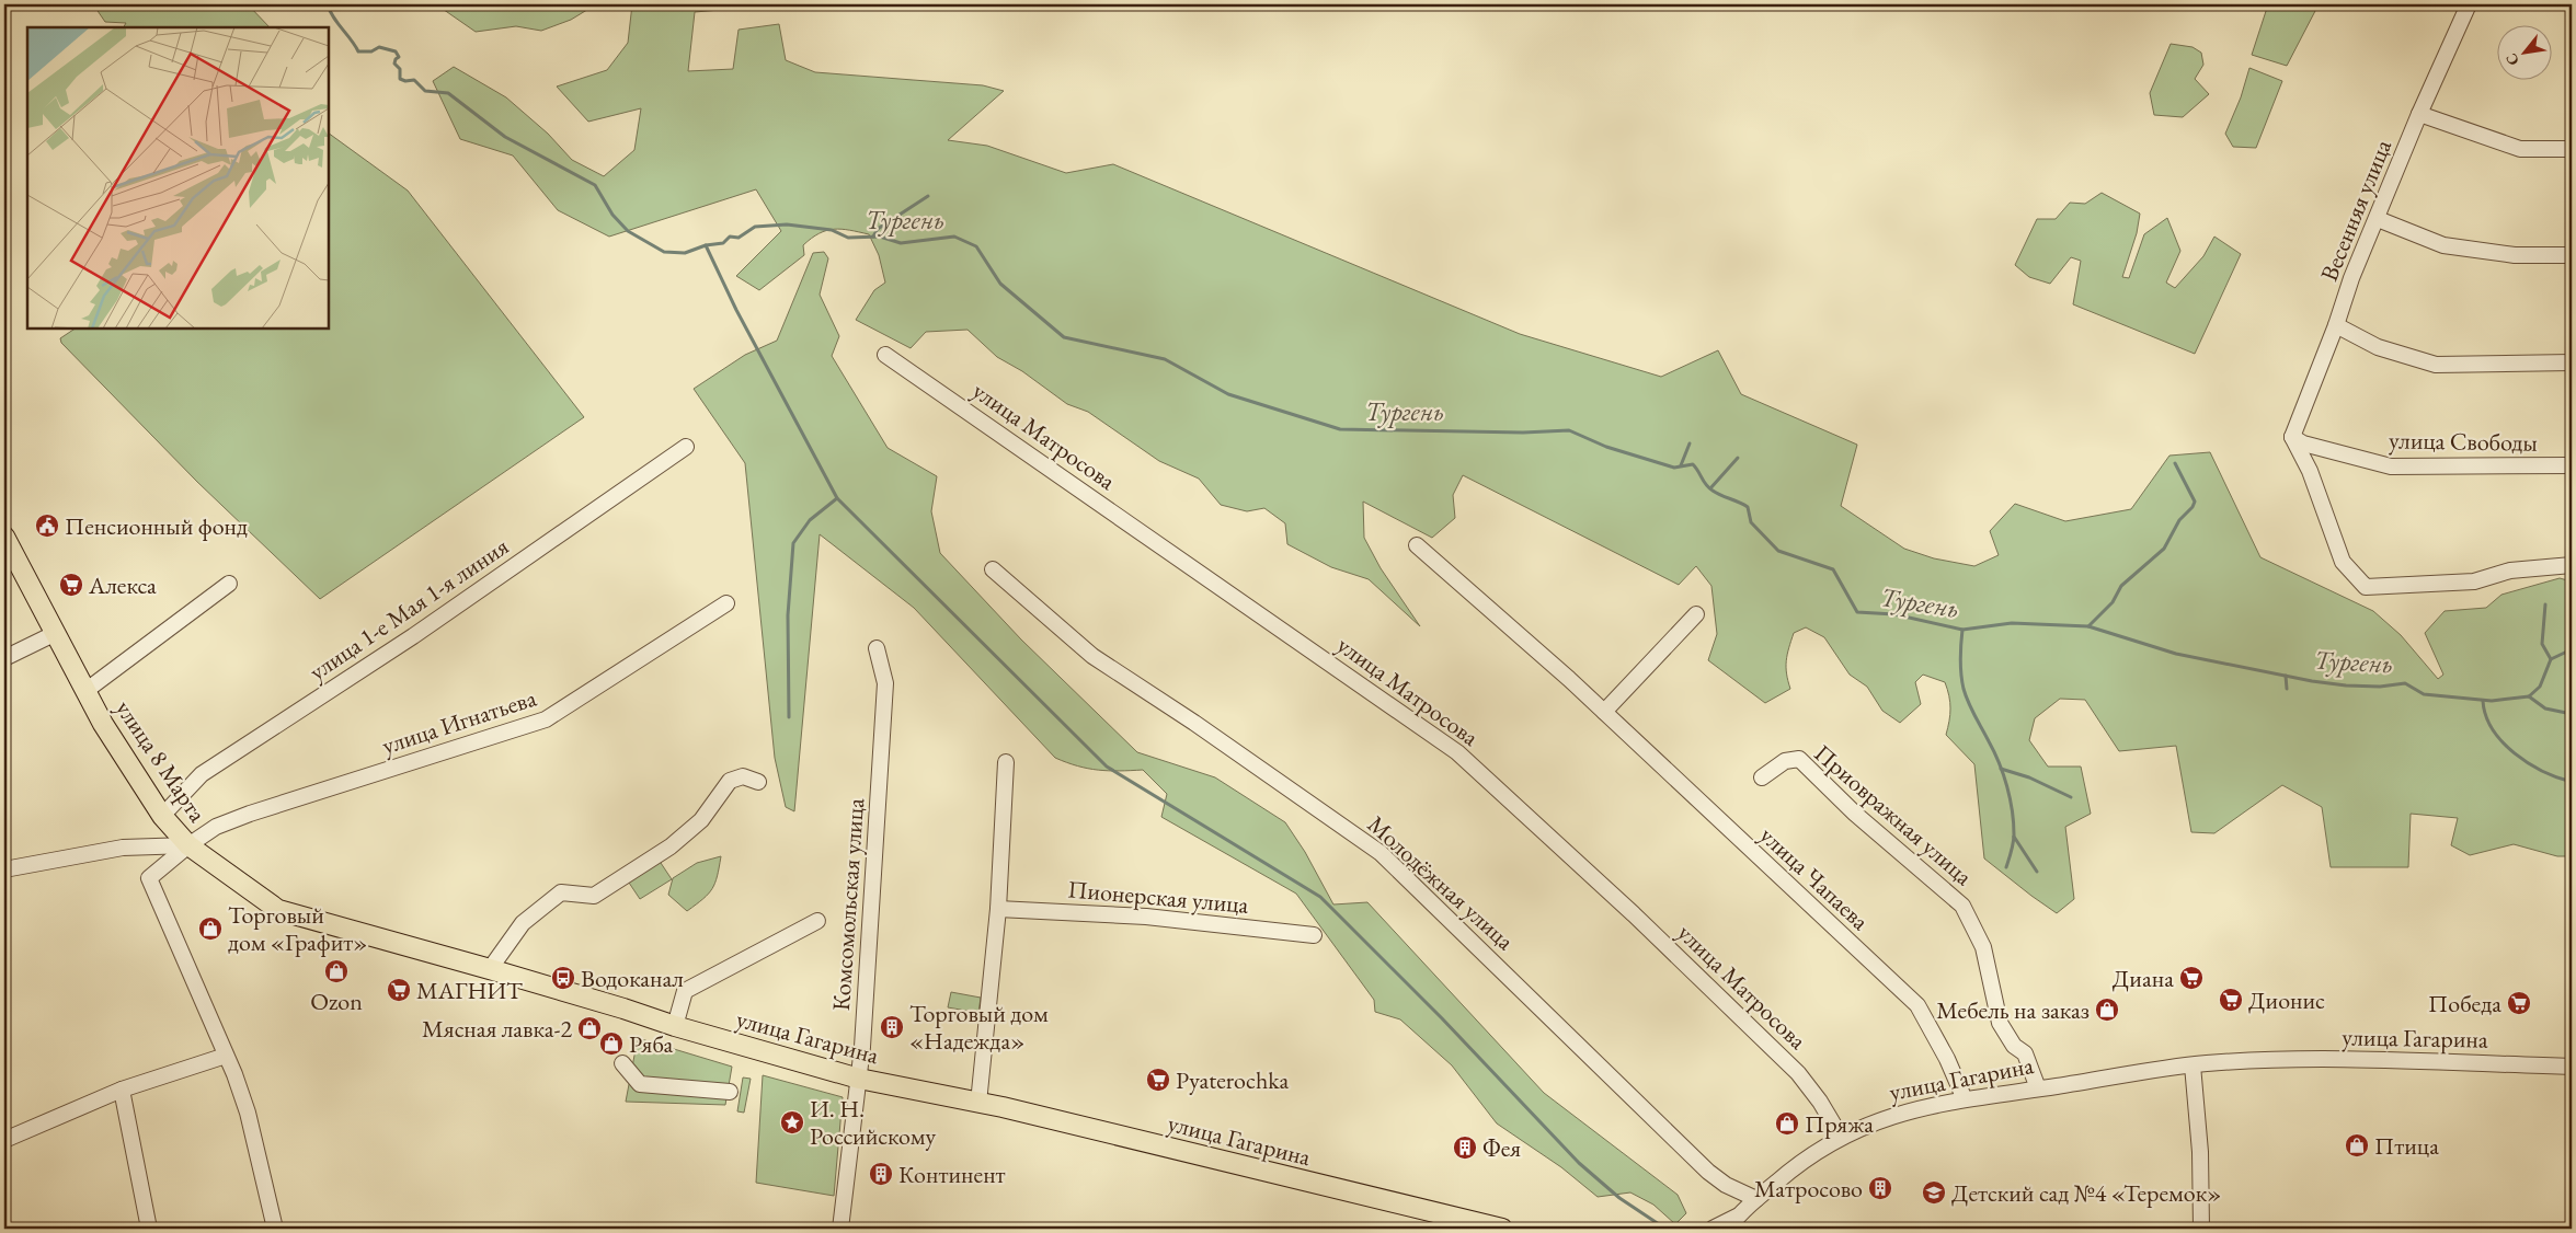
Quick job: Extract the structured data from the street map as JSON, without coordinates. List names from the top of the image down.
{
  "streets": {
    "main road": ["улица 8 Марта", "улица Гагарина"],
    "street": [
      "Весенняя улица",
      "улица Матросова",
      "улица Свободы",
      "улица 1-е Мая 1-я линия",
      "улица Игнатьева",
      "Приовражная улица",
      "улица Чапаева",
      "Молодёжная улица",
      "Пионерская улица",
      "Комсомольская улица"
    ]
  },
  "crossings": [
    ["Весенняя улица", "улица Свободы"],
    ["улица Матросова", "улица Гагарина"],
    ["улица 1-е Мая 1-я линия", "улица 8 Марта"],
    ["улица Игнатьева", "улица 8 Марта"],
    ["улица Игнатьева", "улица Гагарина"],
    ["улица 8 Марта", "улица Гагарина"],
    ["Приовражная улица", "улица Гагарина"],
    ["улица Чапаева", "улица Гагарина"],
    ["Молодёжная улица", "улица Гагарина"],
    ["Комсомольская улица", "улица Гагарина"]
  ],
  "water": ["Тургень"],
  "places": {
    "public building": ["Пенсионный фонд"],
    "supermarket": [
      "Алекса",
      "Диана",
      "МАГНИТ",
      "Дионис",
      "Победа",
      "Pyaterochka"
    ],
    "shop": [
      "Торговый дом «Графит»",
      "Ozon",
      "Мебель на заказ",
      "Мясная лавка-2",
      "Ряба",
      "Пряжа",
      "Птица"
    ],
    "bus stop": ["Водоканал"],
    "building": [
      "Торговый дом «Надежда»",
      "Фея",
      "Континент",
      "Матросово"
    ],
    "place": ["И. Н. Российскому"],
    "school or university": ["Детский сад №4 «Теремок»"]
  },
  "north": "bottom left"
}
